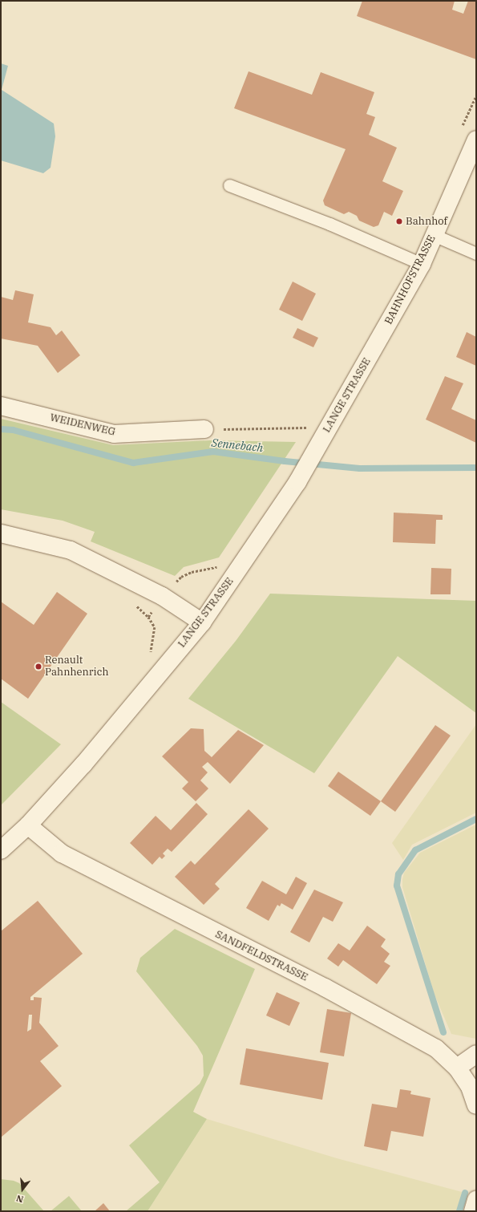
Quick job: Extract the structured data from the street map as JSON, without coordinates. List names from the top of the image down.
{
  "streets": {
    "street": [
      "BAHNHOFSTRASSE",
      "LANGE STRASSE",
      "WEIDENWEG",
      "SANDFELDSTRASSE"
    ]
  },
  "crossings": [
    ["BAHNHOFSTRASSE", "LANGE STRASSE"],
    ["LANGE STRASSE", "SANDFELDSTRASSE"]
  ],
  "water": ["Sennebach"],
  "places": ["Bahnhof", "Renault Pahnhenrich"],
  "north": "bottom"
}
